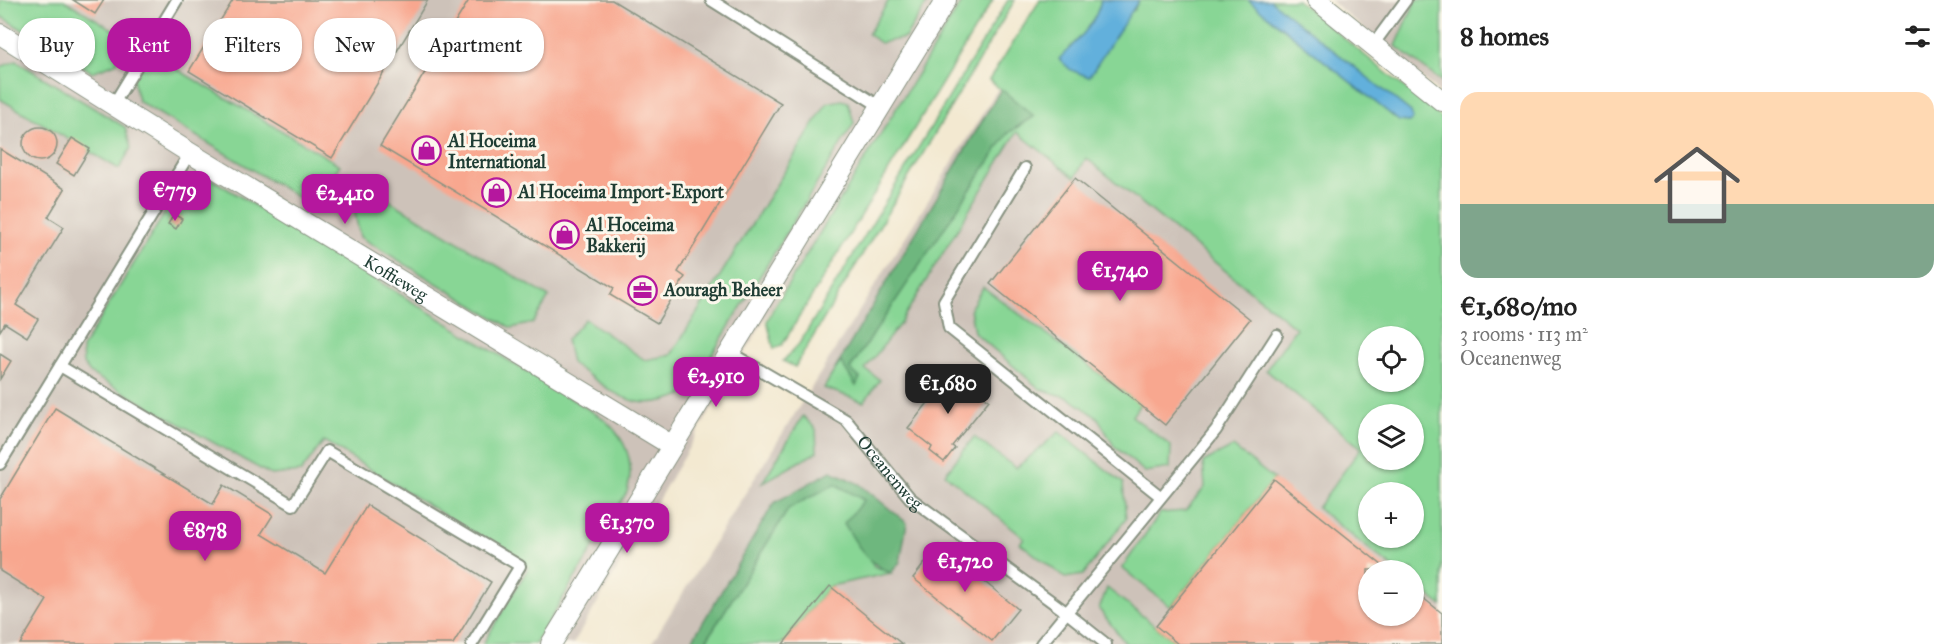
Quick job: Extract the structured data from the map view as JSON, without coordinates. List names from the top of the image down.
{
  "streets": {
    "street": ["Koffieweg"],
    "lane": ["Oceanenweg"]
  },
  "places": {
    "shop": ["Al Hoceima International", "Al Hoceima Import-Export", "Al Hoceima Bakkerij"],
    "office": ["Aouragh Beheer"]
  },
  "page": {
    "heading": "8 homes",
    "chip": [
      "Buy",
      "Rent",
      "Filters",
      "New",
      "Apartment"
    ],
    "list": [
      {
        "name": "€1,680/mo",
        "note": "3 rooms · 113 m² · Oceanenweg"
      }
    ],
    "price": [
      "€779",
      "€2,410",
      "€1,740",
      "€2,910",
      "€1,680",
      "€1,370",
      "€878",
      "€1,720"
    ],
    "map_buttons": ["+", "−"]
  }
}
